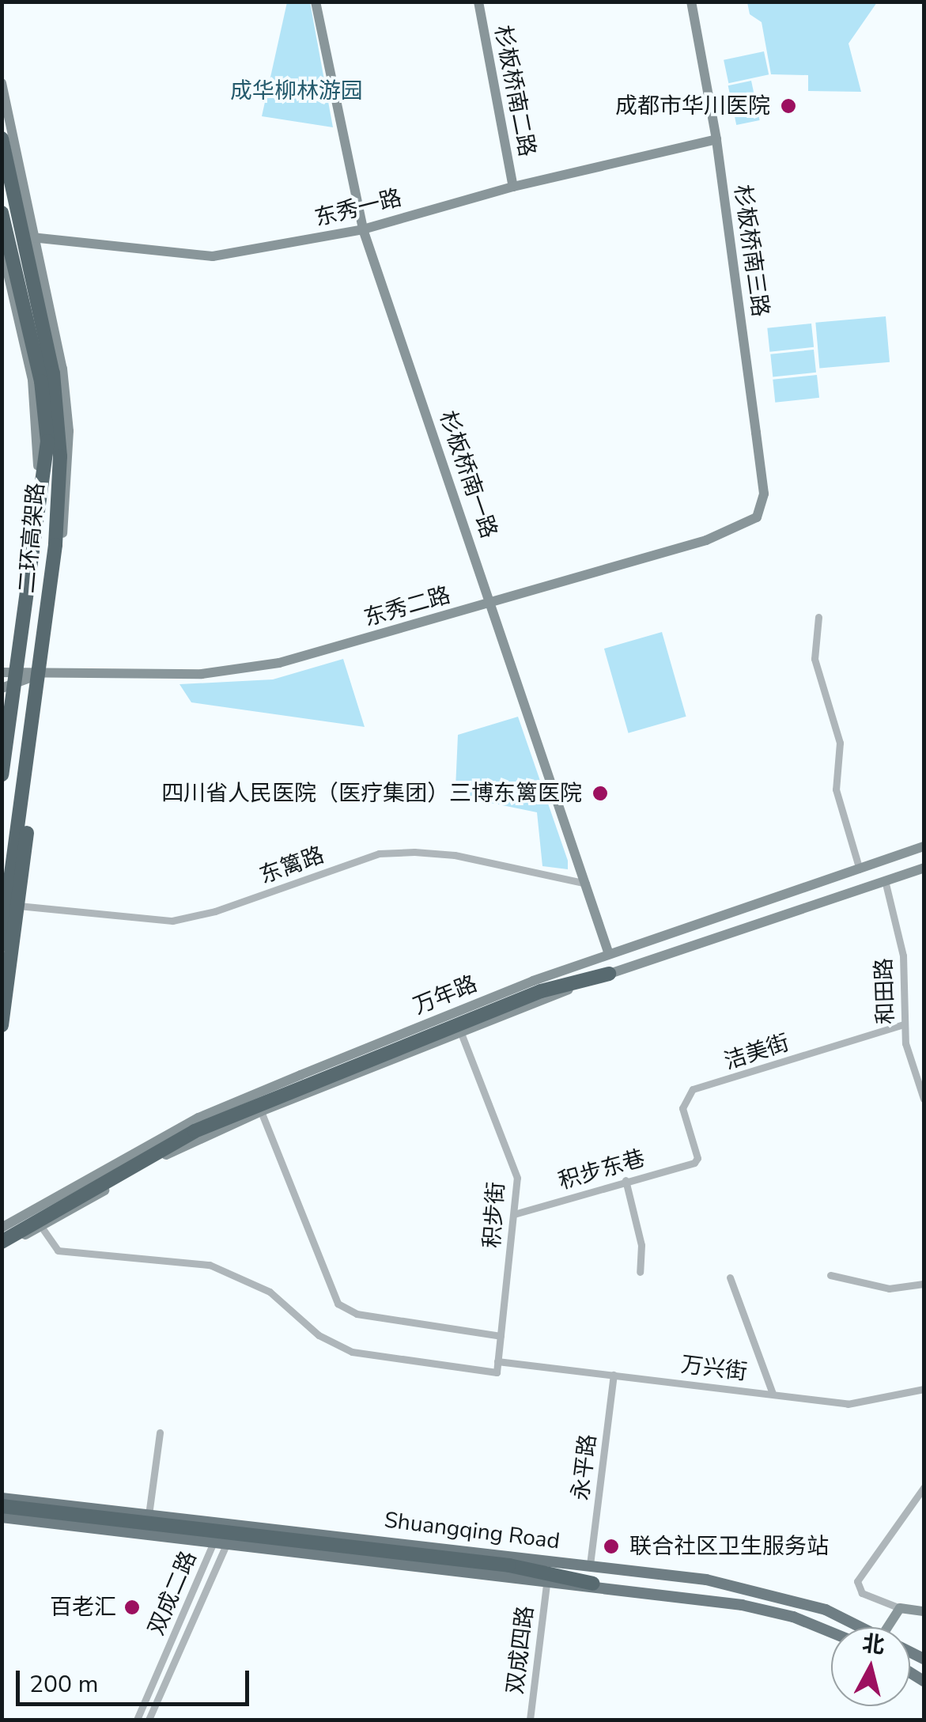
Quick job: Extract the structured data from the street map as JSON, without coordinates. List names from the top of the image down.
{
  "streets": {
    "highway": ["二环高架路"],
    "main road": [
      "杉板桥南二路",
      "东秀一路",
      "杉板桥南三路",
      "杉板桥南一路",
      "东秀二路",
      "万年路",
      "Shuangqing Road"
    ],
    "street": [
      "东篱路",
      "和田路",
      "洁美街",
      "积步东巷",
      "积步街",
      "万兴街",
      "永平路",
      "双成二路",
      "双成四路"
    ]
  },
  "crossings": [
    ["杉板桥南二路", "东秀一路"],
    ["东秀一路", "杉板桥南三路"],
    ["东秀一路", "杉板桥南一路"],
    ["杉板桥南三路", "东秀二路"],
    ["杉板桥南一路", "东秀二路"],
    ["杉板桥南一路", "东篱路"],
    ["杉板桥南一路", "万年路"],
    ["二环高架路", "东秀二路"],
    ["和田路", "万年路"],
    ["和田路", "洁美街"],
    ["万年路", "积步街"],
    ["洁美街", "积步东巷"],
    ["积步东巷", "积步街"],
    ["积步街", "万兴街"],
    ["万兴街", "永平路"],
    ["永平路", "Shuangqing Road"],
    ["Shuangqing Road", "双成二路"],
    ["Shuangqing Road", "双成四路"]
  ],
  "parks": ["成华柳林游园"],
  "places": [
    "成都市华川医院",
    "四川省人民医院（医疗集团）三博东篱医院",
    "联合社区卫生服务站",
    "百老汇"
  ],
  "scale_bar": "200 m",
  "north": "top"
}
